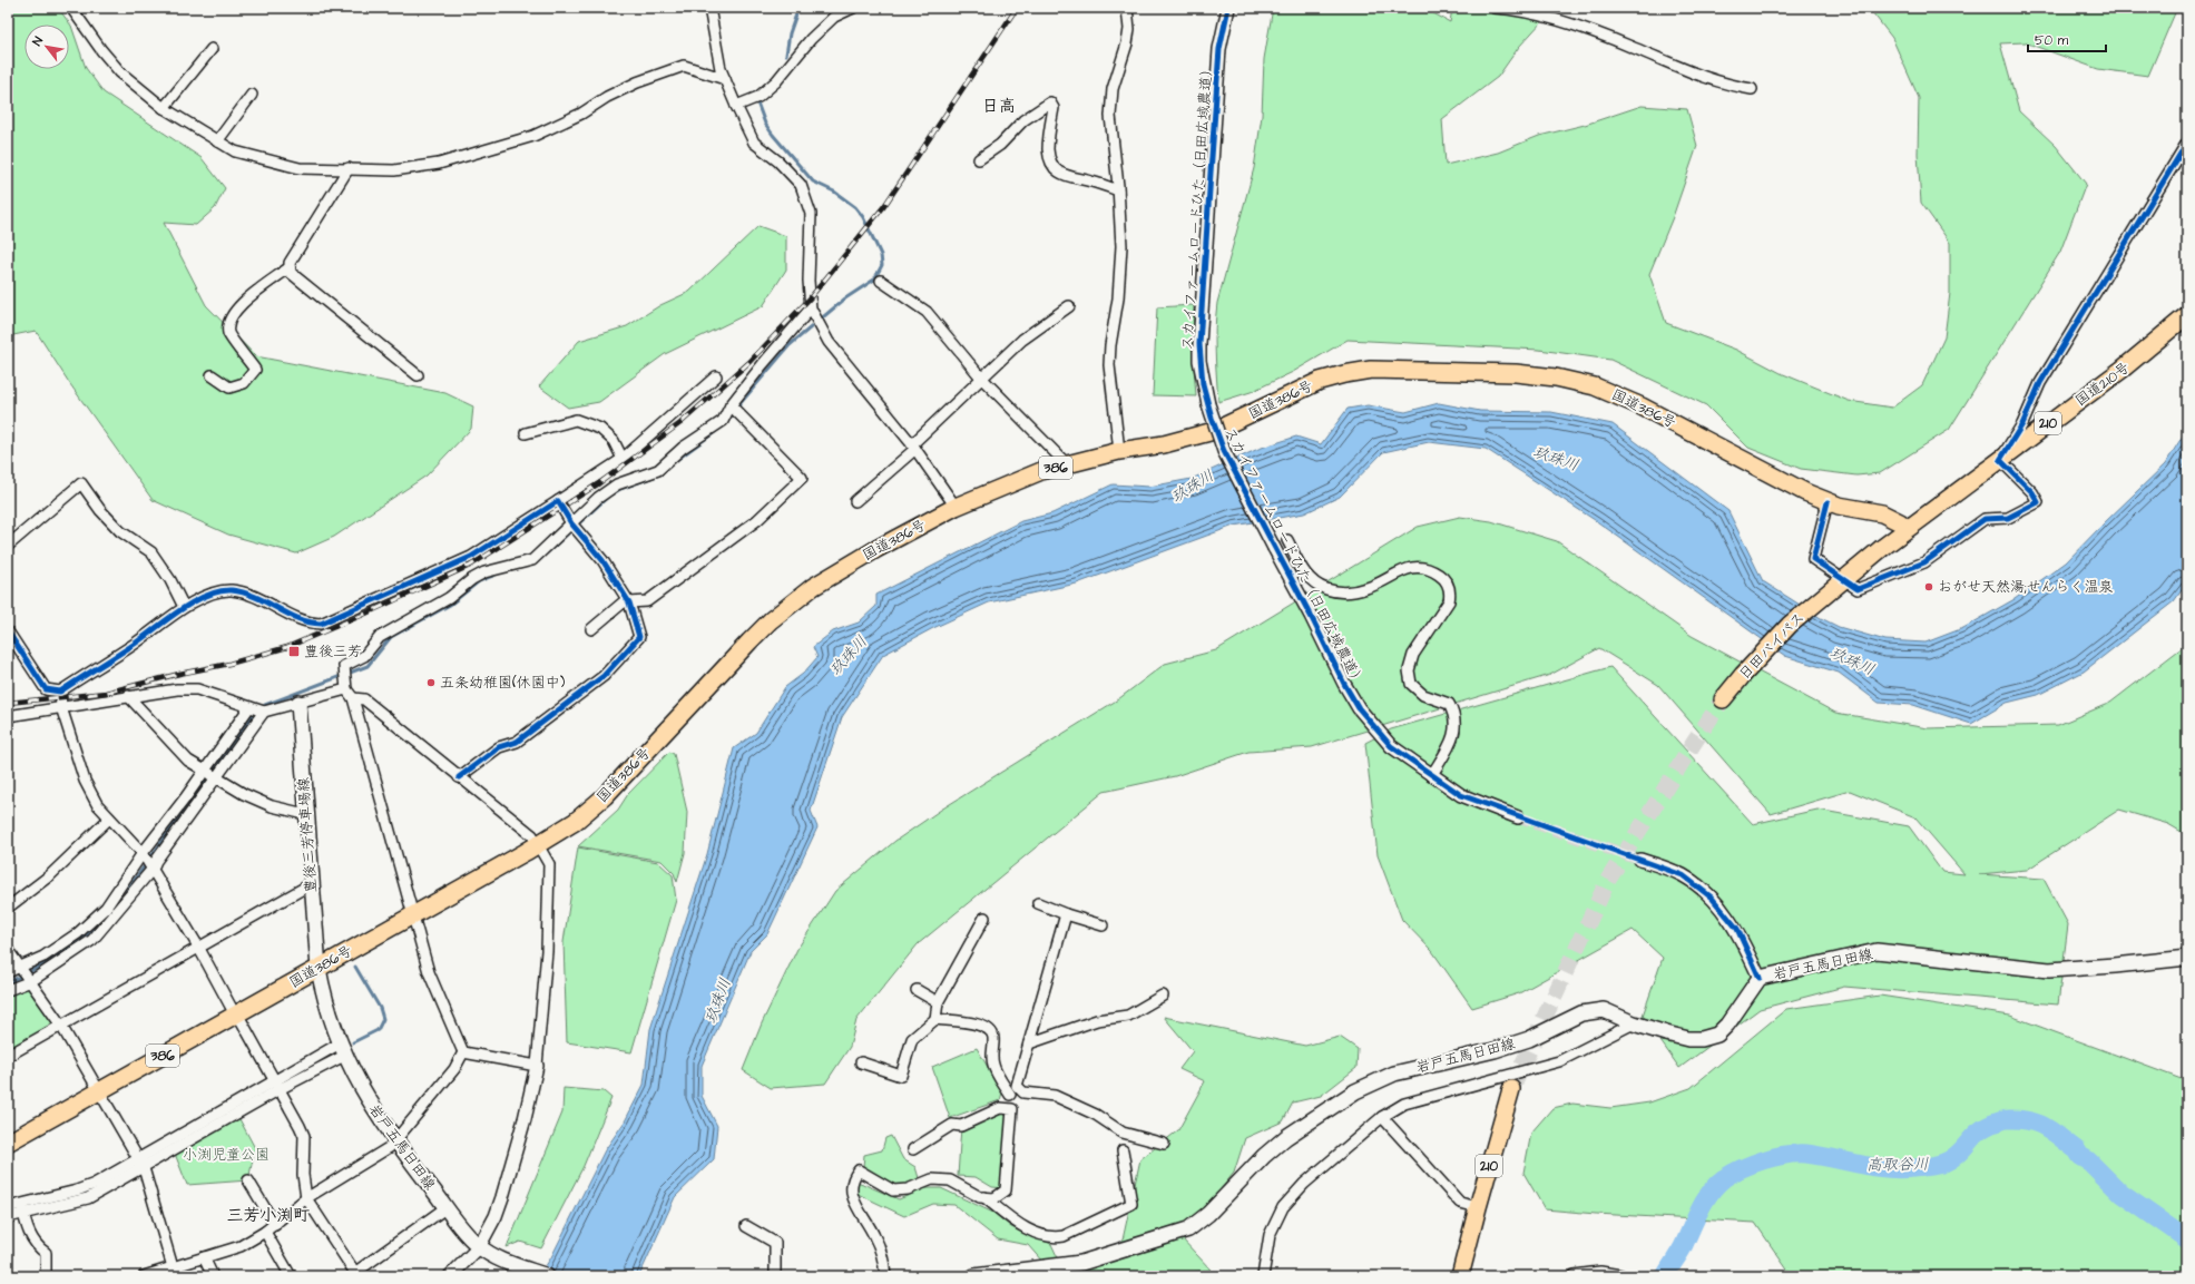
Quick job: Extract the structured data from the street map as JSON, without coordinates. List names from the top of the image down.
{
  "streets": {
    "highway": [
      "国道210号",
      "国道386号",
      "210",
      "386",
      "日田バイパス"
    ],
    "main road": ["豊後三芳停車場線", "岩戸五馬日田線"],
    "street": ["スカイファームロードひた（日田広域農道）"]
  },
  "crossings": [
    ["国道210号", "国道386号"],
    ["国道210号", "日田バイパス"],
    ["国道386号", "日田バイパス"],
    ["国道386号", "豊後三芳停車場線"],
    ["国道386号", "岩戸五馬日田線"],
    ["豊後三芳停車場線", "岩戸五馬日田線"]
  ],
  "districts": ["日高", "三芳小渕町"],
  "water": ["玖珠川", "高取谷川"],
  "parks": ["小渕児童公園"],
  "places": {
    "other": ["おがせ天然湯;せんらく温泉", "五条幼稚園(休園中)"],
    "transit": ["豊後三芳"]
  },
  "scale_bar": "50 m",
  "north": "top left"
}
